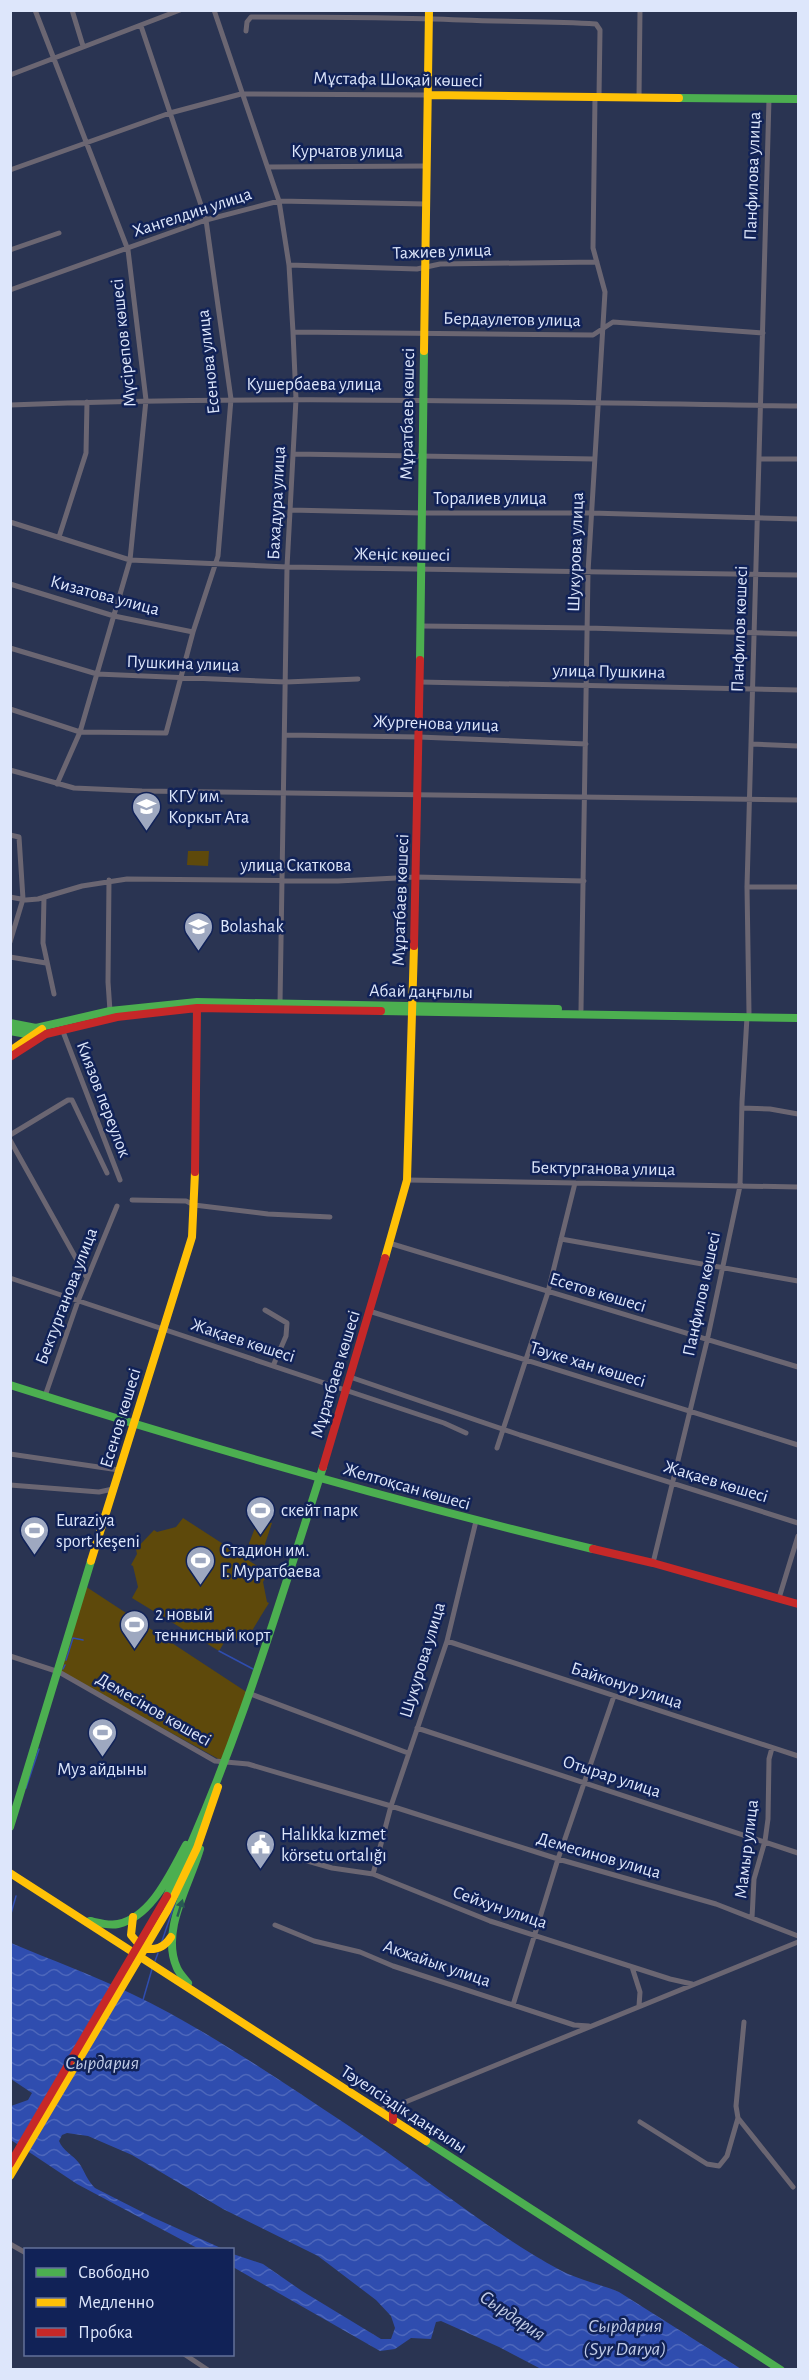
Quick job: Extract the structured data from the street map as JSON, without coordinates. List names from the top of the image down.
{
  "streets": {
    "street": [
      "Мұстафа Шоқай көшесі",
      "Курчатов улица",
      "Панфилова улица",
      "Хангелдин улица",
      "Тажиев улица",
      "Бердаулетов улица",
      "Мүсірепов көшесі",
      "Есенова улица",
      "Кушербаева улица",
      "Мұратбаев көшесі",
      "Торалиев улица",
      "Бахадура улица",
      "Шукурова улица",
      "Жеңіс көшесі",
      "Кизатова улица",
      "Панфилов көшесі",
      "Пушкина улица",
      "улица Пушкина",
      "Жургенова улица",
      "улица Скаткова",
      "Абай даңғылы",
      "Киязов переулок",
      "Бектурганова улица",
      "Есетов көшесі",
      "Жақаев көшесі",
      "Тәуке хан көшесі",
      "Есенов көшесі",
      "Желтоқсан көшесі",
      "Байконур улица",
      "Демесінов көшесі",
      "Отырар улица",
      "Мамыр улица",
      "Демесинов улица",
      "Сейхун улица",
      "Акжайык улица",
      "Тәуелсіздік даңғылы"
    ]
  },
  "crossings": [
    ["Мұстафа Шоқай көшесі", "Панфилова улица"],
    ["Мұстафа Шоқай көшесі", "Мүсірепов көшесі"],
    ["Мұстафа Шоқай көшесі", "Есенова улица"],
    ["Мұстафа Шоқай көшесі", "Мұратбаев көшесі"],
    ["Мұстафа Шоқай көшесі", "Бахадура улица"],
    ["Мұстафа Шоқай көшесі", "Шукурова улица"],
    ["Курчатов улица", "Мұратбаев көшесі"],
    ["Курчатов улица", "Бахадура улица"],
    ["Панфилова улица", "Панфилов көшесі"],
    ["Хангелдин улица", "Мүсірепов көшесі"],
    ["Хангелдин улица", "Есенова улица"],
    ["Хангелдин улица", "Мұратбаев көшесі"],
    ["Хангелдин улица", "Бахадура улица"],
    ["Тажиев улица", "Мұратбаев көшесі"],
    ["Тажиев улица", "Бахадура улица"],
    ["Тажиев улица", "Шукурова улица"],
    ["Бердаулетов улица", "Мұратбаев көшесі"],
    ["Бердаулетов улица", "Бахадура улица"],
    ["Бердаулетов улица", "Шукурова улица"],
    ["Бердаулетов улица", "Панфилов көшесі"],
    ["Мүсірепов көшесі", "Есенова улица"],
    ["Мүсірепов көшесі", "Кушербаева улица"],
    ["Мүсірепов көшесі", "Жеңіс көшесі"],
    ["Мүсірепов көшесі", "Кизатова улица"],
    ["Мүсірепов көшесі", "Пушкина улица"],
    ["Есенова улица", "Кушербаева улица"],
    ["Есенова улица", "Жеңіс көшесі"],
    ["Есенова улица", "Кизатова улица"],
    ["Есенова улица", "Пушкина улица"],
    ["Кушербаева улица", "Мұратбаев көшесі"],
    ["Кушербаева улица", "Бахадура улица"],
    ["Кушербаева улица", "Шукурова улица"],
    ["Кушербаева улица", "Панфилов көшесі"],
    ["Мұратбаев көшесі", "Торалиев улица"],
    ["Мұратбаев көшесі", "Шукурова улица"],
    ["Мұратбаев көшесі", "Жеңіс көшесі"],
    ["Мұратбаев көшесі", "улица Пушкина"],
    ["Мұратбаев көшесі", "Жургенова улица"],
    ["Мұратбаев көшесі", "улица Скаткова"],
    ["Мұратбаев көшесі", "Абай даңғылы"],
    ["Мұратбаев көшесі", "Бектурганова улица"],
    ["Мұратбаев көшесі", "Есетов көшесі"],
    ["Мұратбаев көшесі", "Жақаев көшесі"],
    ["Мұратбаев көшесі", "Тәуке хан көшесі"],
    ["Мұратбаев көшесі", "Желтоқсан көшесі"],
    ["Мұратбаев көшесі", "Демесінов көшесі"],
    ["Торалиев улица", "Бахадура улица"],
    ["Торалиев улица", "Шукурова улица"],
    ["Торалиев улица", "Панфилов көшесі"],
    ["Бахадура улица", "Жеңіс көшесі"],
    ["Бахадура улица", "Пушкина улица"],
    ["Бахадура улица", "Жургенова улица"],
    ["Бахадура улица", "улица Скаткова"],
    ["Бахадура улица", "Абай даңғылы"],
    ["Шукурова улица", "Жеңіс көшесі"],
    ["Шукурова улица", "улица Пушкина"],
    ["Шукурова улица", "Жургенова улица"],
    ["Шукурова улица", "улица Скаткова"],
    ["Шукурова улица", "Абай даңғылы"],
    ["Шукурова улица", "Желтоқсан көшесі"],
    ["Шукурова улица", "Байконур улица"],
    ["Шукурова улица", "Демесінов көшесі"],
    ["Шукурова улица", "Отырар улица"],
    ["Шукурова улица", "Демесинов улица"],
    ["Шукурова улица", "Сейхун улица"],
    ["Жеңіс көшесі", "Панфилов көшесі"],
    ["Панфилов көшесі", "улица Пушкина"],
    ["Панфилов көшесі", "Абай даңғылы"],
    ["Панфилов көшесі", "Бектурганова улица"],
    ["Панфилов көшесі", "Есетов көшесі"],
    ["Панфилов көшесі", "Жақаев көшесі"],
    ["Панфилов көшесі", "Тәуке хан көшесі"],
    ["Панфилов көшесі", "Желтоқсан көшесі"],
    ["Абай даңғылы", "Киязов переулок"],
    ["Абай даңғылы", "Есенов көшесі"],
    ["Бектурганова улица", "Жақаев көшесі"],
    ["Бектурганова улица", "Желтоқсан көшесі"],
    ["Жақаев көшесі", "Есенов көшесі"],
    ["Есенов көшесі", "Желтоқсан көшесі"],
    ["Есенов көшесі", "Демесінов көшесі"],
    ["Байконур улица", "Мамыр улица"],
    ["Демесінов көшесі", "Демесинов улица"],
    ["Отырар улица", "Мамыр улица"],
    ["Мамыр улица", "Демесинов улица"]
  ],
  "water": ["Сырдария", "Сырдария (Syr Darya)"],
  "places": {
    "school or university": ["КГУ им. Коркыт Ата", "Bolashak"],
    "sports": [
      "скейт парк",
      "Euraziya sport keşeni",
      "Стадион им. Г. Муратбаева",
      "2 новый теннисный корт",
      "Муз айдыны"
    ],
    "public building": ["Halıkka kızmet körsetu ortalığı"]
  },
  "legend": ["Свободно", "Медленно", "Пробка"]
}
